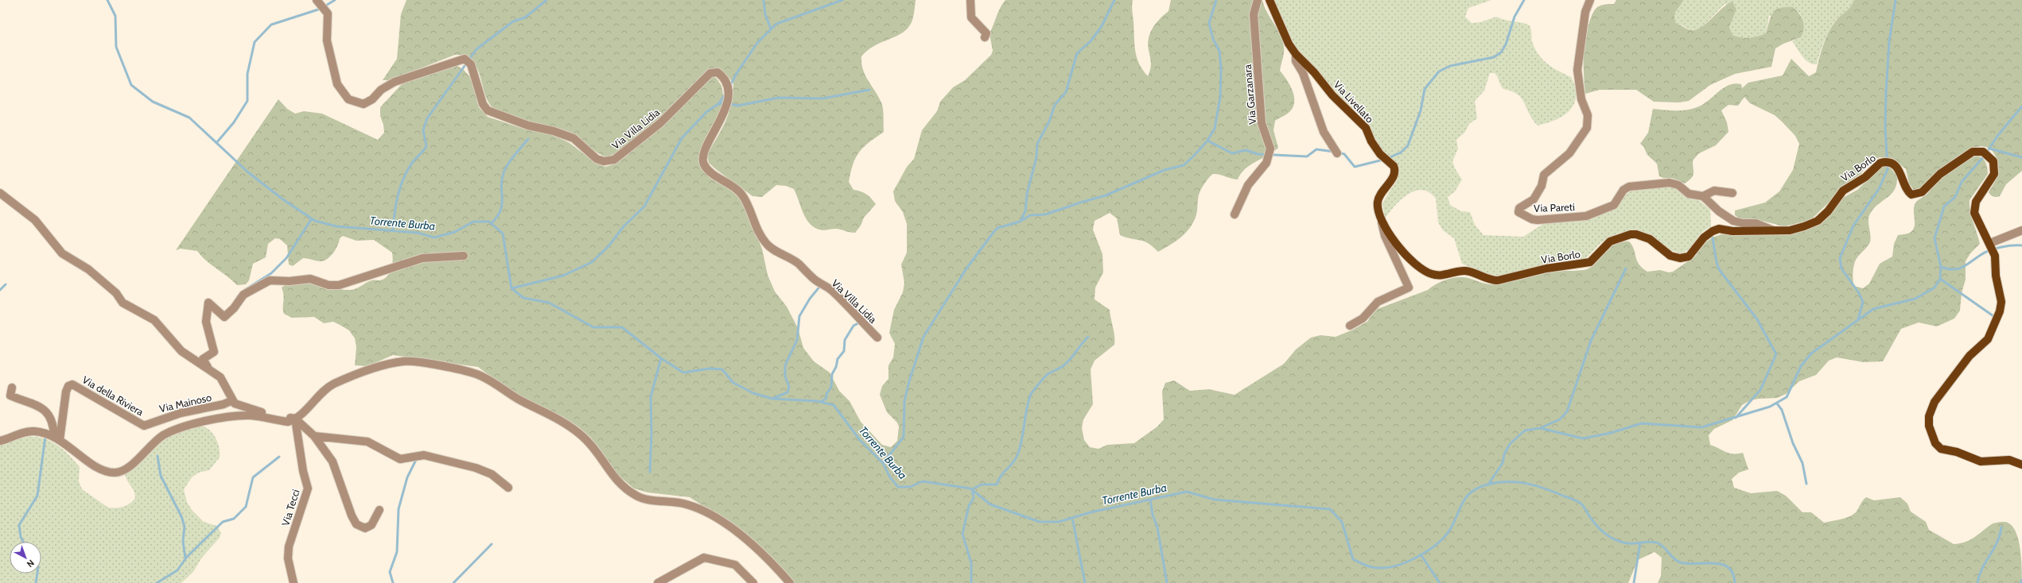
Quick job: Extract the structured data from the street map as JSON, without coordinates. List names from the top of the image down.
{
  "streets": {
    "main road": ["Via Livellato", "Via Borlo"],
    "street": [
      "Via Garzanara",
      "Via Villa Lidia",
      "Via Pareti",
      "Via della Riviera",
      "Via Mainoso",
      "Via Tecci"
    ]
  },
  "crossings": [
    ["Via Livellato", "Via Borlo"],
    ["Via della Riviera", "Via Mainoso"]
  ],
  "water": ["Torrente Burba"],
  "north": "bottom right"
}
